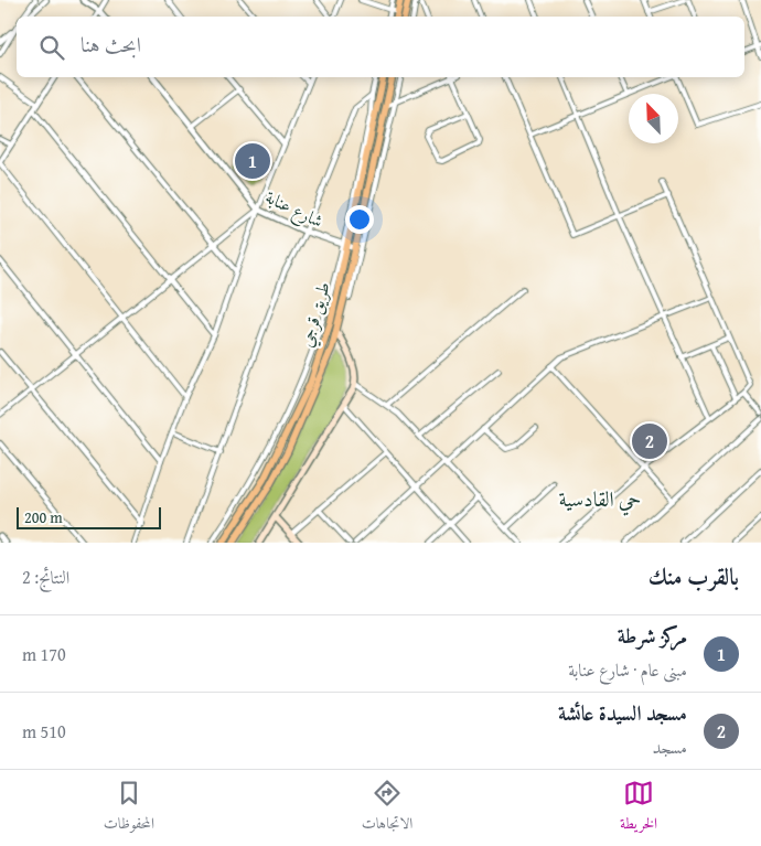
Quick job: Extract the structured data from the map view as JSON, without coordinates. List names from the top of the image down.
{
  "streets": {
    "highway": ["طريق قرجي"],
    "street": ["شارع عنابة"]
  },
  "crossings": [
    ["شارع عنابة", "طريق قرجي"]
  ],
  "districts": ["حي القادسية"],
  "scale_bar": "200 m",
  "north": "top left",
  "page": {
    "search": "ابحث هنا",
    "pins": ["1", "2"],
    "scale": "200 m",
    "heading": ["بالقرب منك", "النتائج: 2"],
    "list": [
      {
        "mark": "1",
        "name": "مركز شرطة",
        "note": "مبنى عام · شارع عنابة",
        "value": "170 m"
      },
      {
        "mark": "2",
        "name": "مسجد السيدة عائشة",
        "note": "مسجد",
        "value": "510 m"
      }
    ],
    "nav": ["الخريطة", "الاتجاهات", "المحفوظات"]
  }
}
